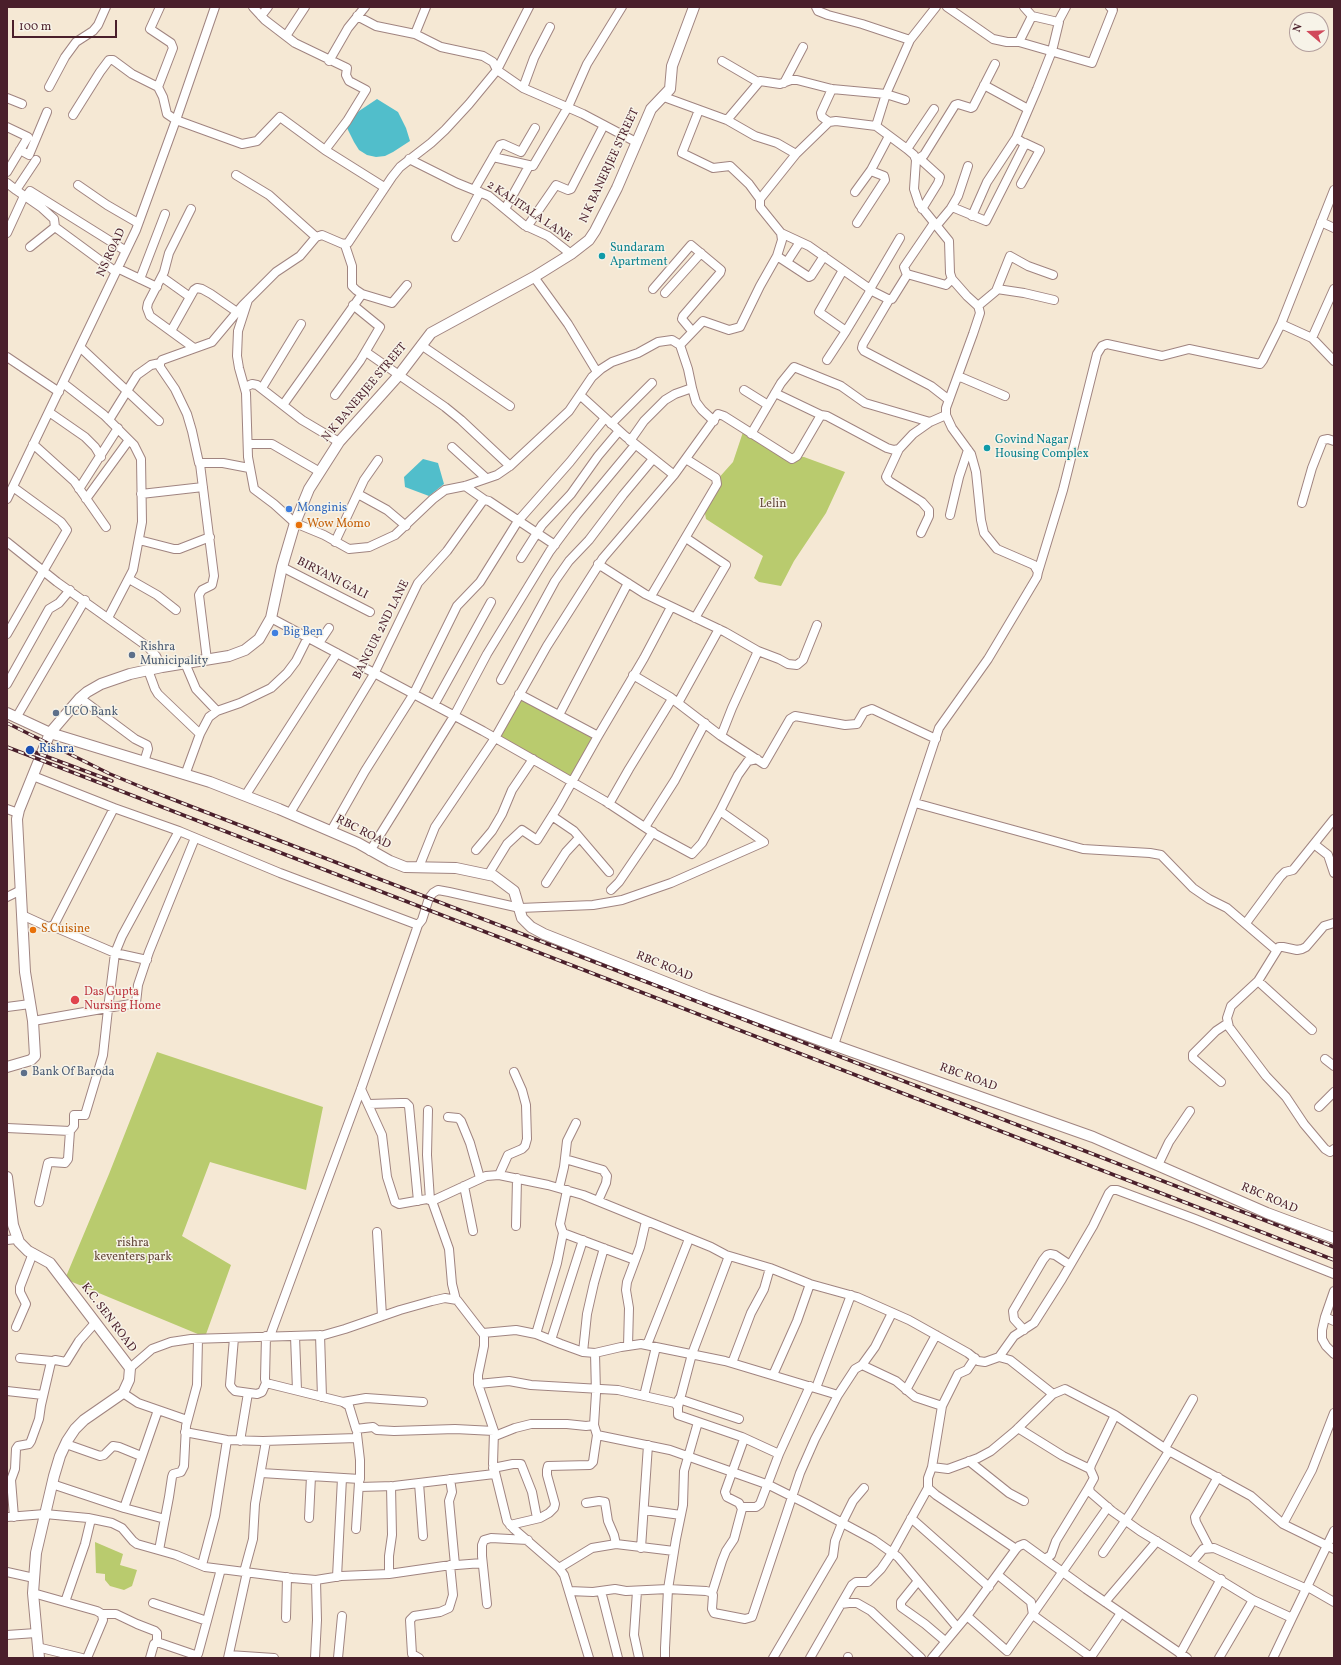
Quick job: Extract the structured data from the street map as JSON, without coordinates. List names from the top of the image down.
{
  "streets": {
    "street": [
      "N K BANERJEE STREET",
      "2 KALITALA LANE",
      "NS ROAD",
      "BIRYANI GALI",
      "BANGUR 2ND LANE",
      "RBC ROAD",
      "K.C. SEN ROAD"
    ]
  },
  "crossings": [
    ["N K BANERJEE STREET", "2 KALITALA LANE"],
    ["N K BANERJEE STREET", "BIRYANI GALI"],
    ["N K BANERJEE STREET", "RBC ROAD"],
    ["BANGUR 2ND LANE", "RBC ROAD"]
  ],
  "parks": ["Lelin", "rishra keventers park"],
  "places": [
    "Sundaram Apartment",
    "Govind Nagar Housing Complex",
    "Monginis",
    "Wow Momo",
    "Big Ben",
    "Rishra Municipality",
    "UCO Bank",
    "Rishra",
    "S Cuisine",
    "Das Gupta Nursing Home",
    "Bank Of Baroda"
  ],
  "scale_bar": "100 m",
  "north": "left"
}
